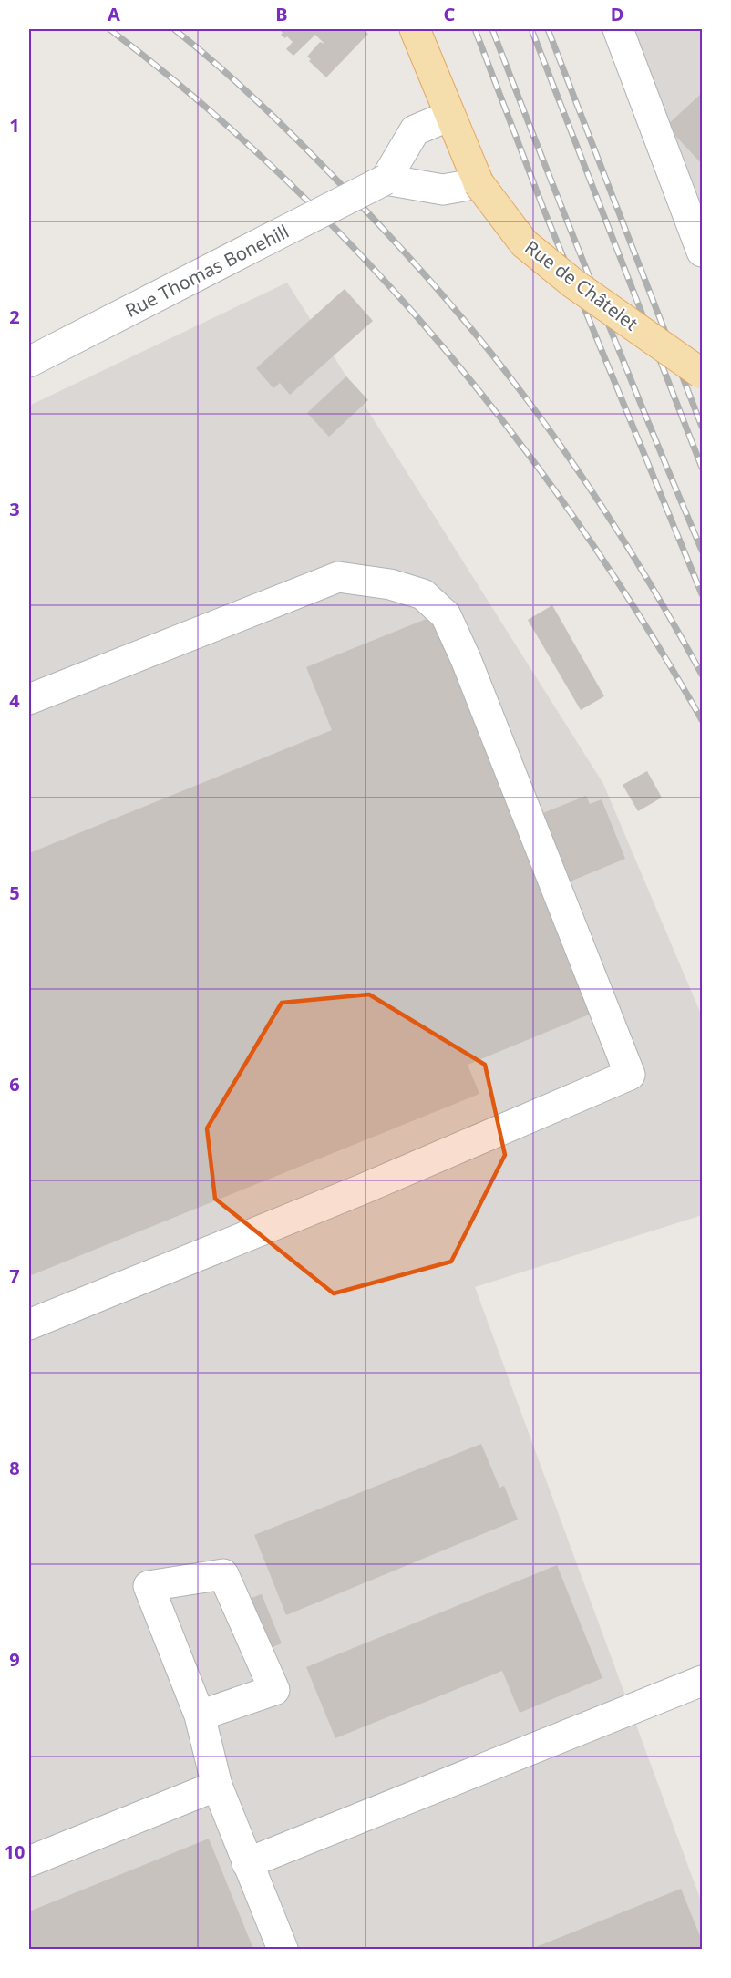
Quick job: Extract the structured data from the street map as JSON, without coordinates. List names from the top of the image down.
{
  "streets": {
    "main road": ["Rue de Châtelet"],
    "street": ["Rue Thomas Bonehill"]
  },
  "grid": {
    "columns": [
      "A",
      "B",
      "C",
      "D"
    ],
    "rows": [
      "1",
      "2",
      "3",
      "4",
      "5",
      "6",
      "7",
      "8",
      "9",
      "10"
    ]
  }
}
